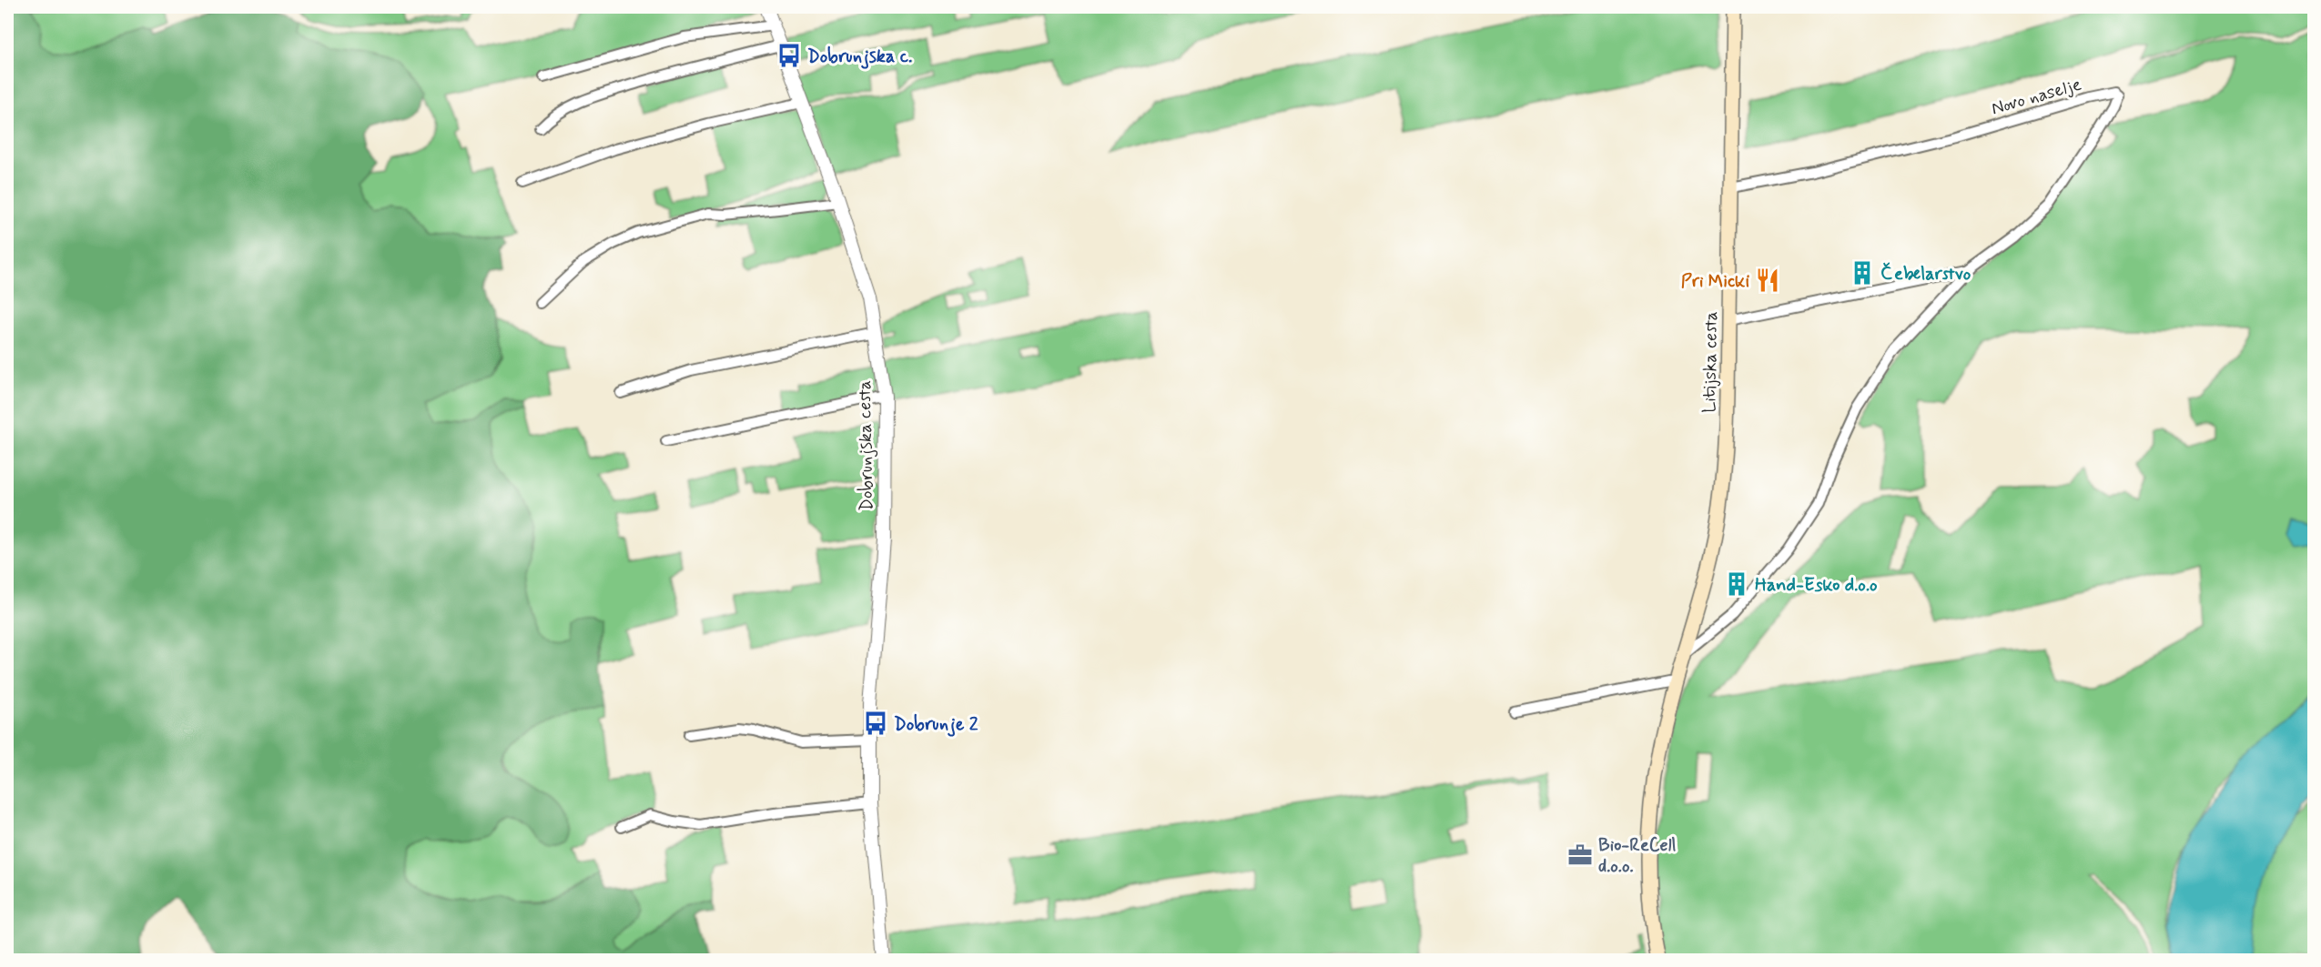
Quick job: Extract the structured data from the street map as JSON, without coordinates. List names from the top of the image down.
{
  "streets": {
    "main road": ["Litijska cesta"],
    "street": ["Novo naselje", "Dobrunjska cesta"]
  },
  "crossings": [
    ["Novo naselje", "Litijska cesta"]
  ],
  "places": {
    "bus stop": ["Dobrunjska c.", "Dobrunje 2"],
    "building": ["Čebelarstvo", "Hand-Esko d.o.o"],
    "restaurant": ["Pri Micki"],
    "office": ["Bio-ReCell d.o.o."]
  }
}
